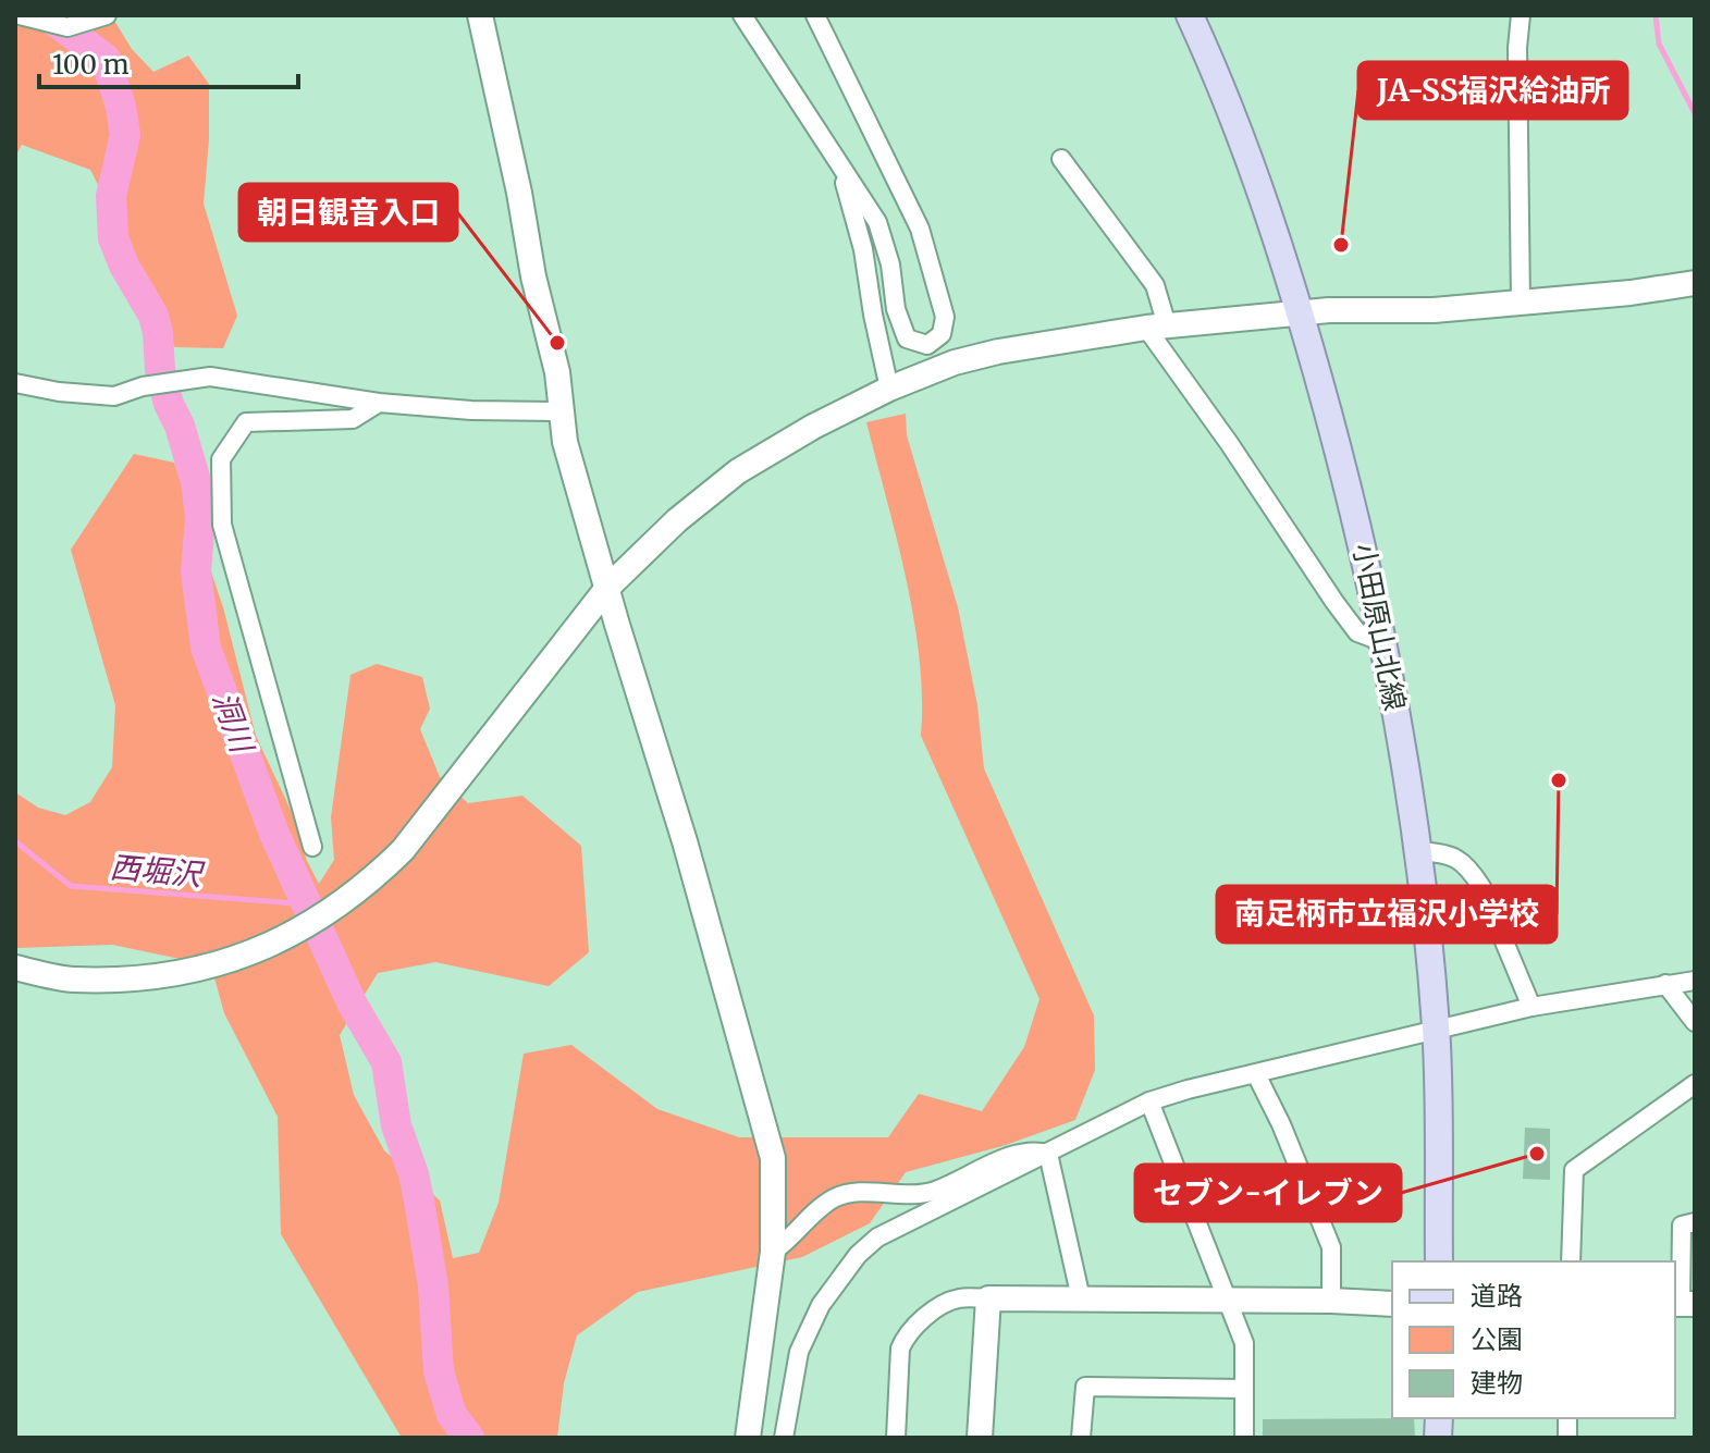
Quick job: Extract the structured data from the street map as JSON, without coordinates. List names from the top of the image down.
{
  "streets": {
    "main road": ["小田原山北線"]
  },
  "water": ["洞川", "西堀沢"],
  "places": [
    "JA-SS福沢給油所",
    "朝日観音入口",
    "南足柄市立福沢小学校",
    "セブン-イレブン"
  ],
  "legend": ["道路", "公園", "建物"],
  "scale_bar": "100 m"
}
